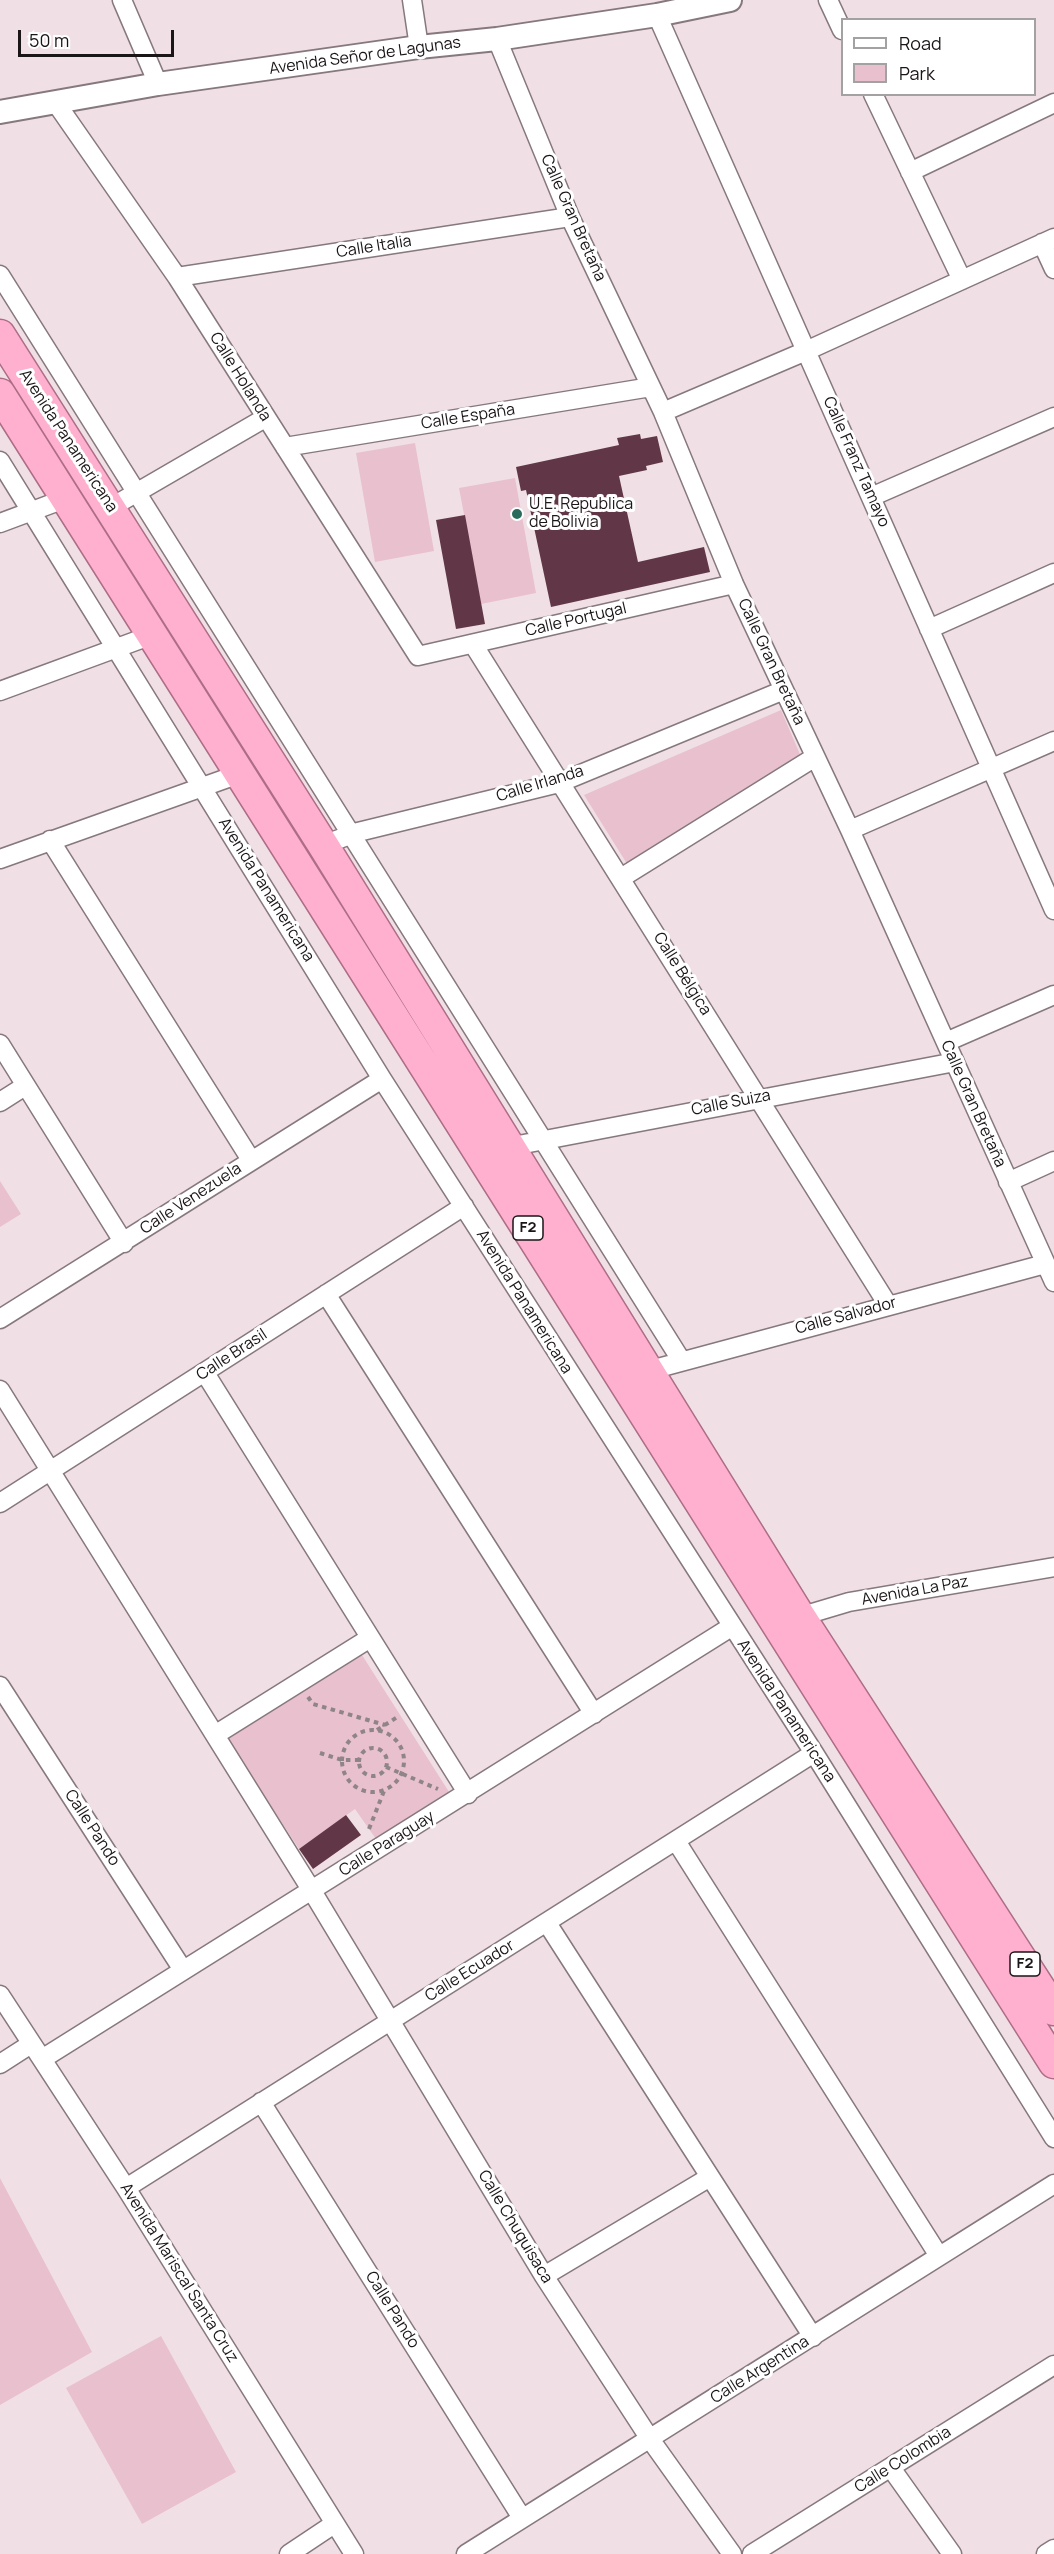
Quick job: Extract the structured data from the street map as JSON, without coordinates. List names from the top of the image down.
{
  "streets": {
    "highway": ["Avenida Panamericana", "F2"],
    "street": [
      "Avenida Señor de Lagunas",
      "Calle Gran Bretaña",
      "Calle Italia",
      "Calle Holanda",
      "Calle España",
      "Calle Franz Tamayo",
      "Calle Portugal",
      "Calle Irlanda",
      "Calle Bélgica",
      "Calle Suiza",
      "Calle Venezuela",
      "Calle Salvador",
      "Calle Brasil",
      "Avenida La Paz",
      "Calle Pando",
      "Calle Paraguay",
      "Calle Ecuador",
      "Calle Chuquisaca",
      "Avenida Mariscal Santa Cruz",
      "Calle Argentina",
      "Calle Colombia"
    ]
  },
  "crossings": [
    ["Avenida Señor de Lagunas", "Calle Gran Bretaña"],
    ["Avenida Señor de Lagunas", "Calle Holanda"],
    ["Avenida Señor de Lagunas", "Calle Franz Tamayo"],
    ["Calle Gran Bretaña", "Calle Italia"],
    ["Calle Gran Bretaña", "Calle España"],
    ["Calle Gran Bretaña", "Calle Portugal"],
    ["Calle Gran Bretaña", "Calle Irlanda"],
    ["Calle Gran Bretaña", "Calle Suiza"],
    ["Calle Gran Bretaña", "Calle Salvador"],
    ["Calle Italia", "Calle Holanda"],
    ["Calle Holanda", "Calle España"],
    ["Calle Holanda", "Calle Portugal"],
    ["Avenida Panamericana", "Calle Irlanda"],
    ["Avenida Panamericana", "Calle Suiza"],
    ["Avenida Panamericana", "Calle Venezuela"],
    ["Avenida Panamericana", "Calle Salvador"],
    ["Avenida Panamericana", "Calle Brasil"],
    ["Avenida Panamericana", "Avenida La Paz"],
    ["Avenida Panamericana", "Calle Paraguay"],
    ["Avenida Panamericana", "Calle Ecuador"],
    ["Calle Portugal", "Calle Bélgica"],
    ["Calle Irlanda", "Calle Bélgica"],
    ["Calle Bélgica", "Calle Suiza"],
    ["Calle Bélgica", "Calle Salvador"],
    ["Calle Brasil", "Calle Chuquisaca"],
    ["Calle Pando", "Calle Paraguay"],
    ["Calle Pando", "Calle Ecuador"],
    ["Calle Pando", "Calle Argentina"],
    ["Calle Paraguay", "Calle Chuquisaca"],
    ["Calle Paraguay", "Avenida Mariscal Santa Cruz"],
    ["Calle Ecuador", "Calle Chuquisaca"],
    ["Calle Ecuador", "Avenida Mariscal Santa Cruz"],
    ["Calle Chuquisaca", "Calle Argentina"]
  ],
  "places": ["U.E. Republica de Bolivia"],
  "legend": ["Road", "Park"],
  "scale_bar": "50 m"
}
